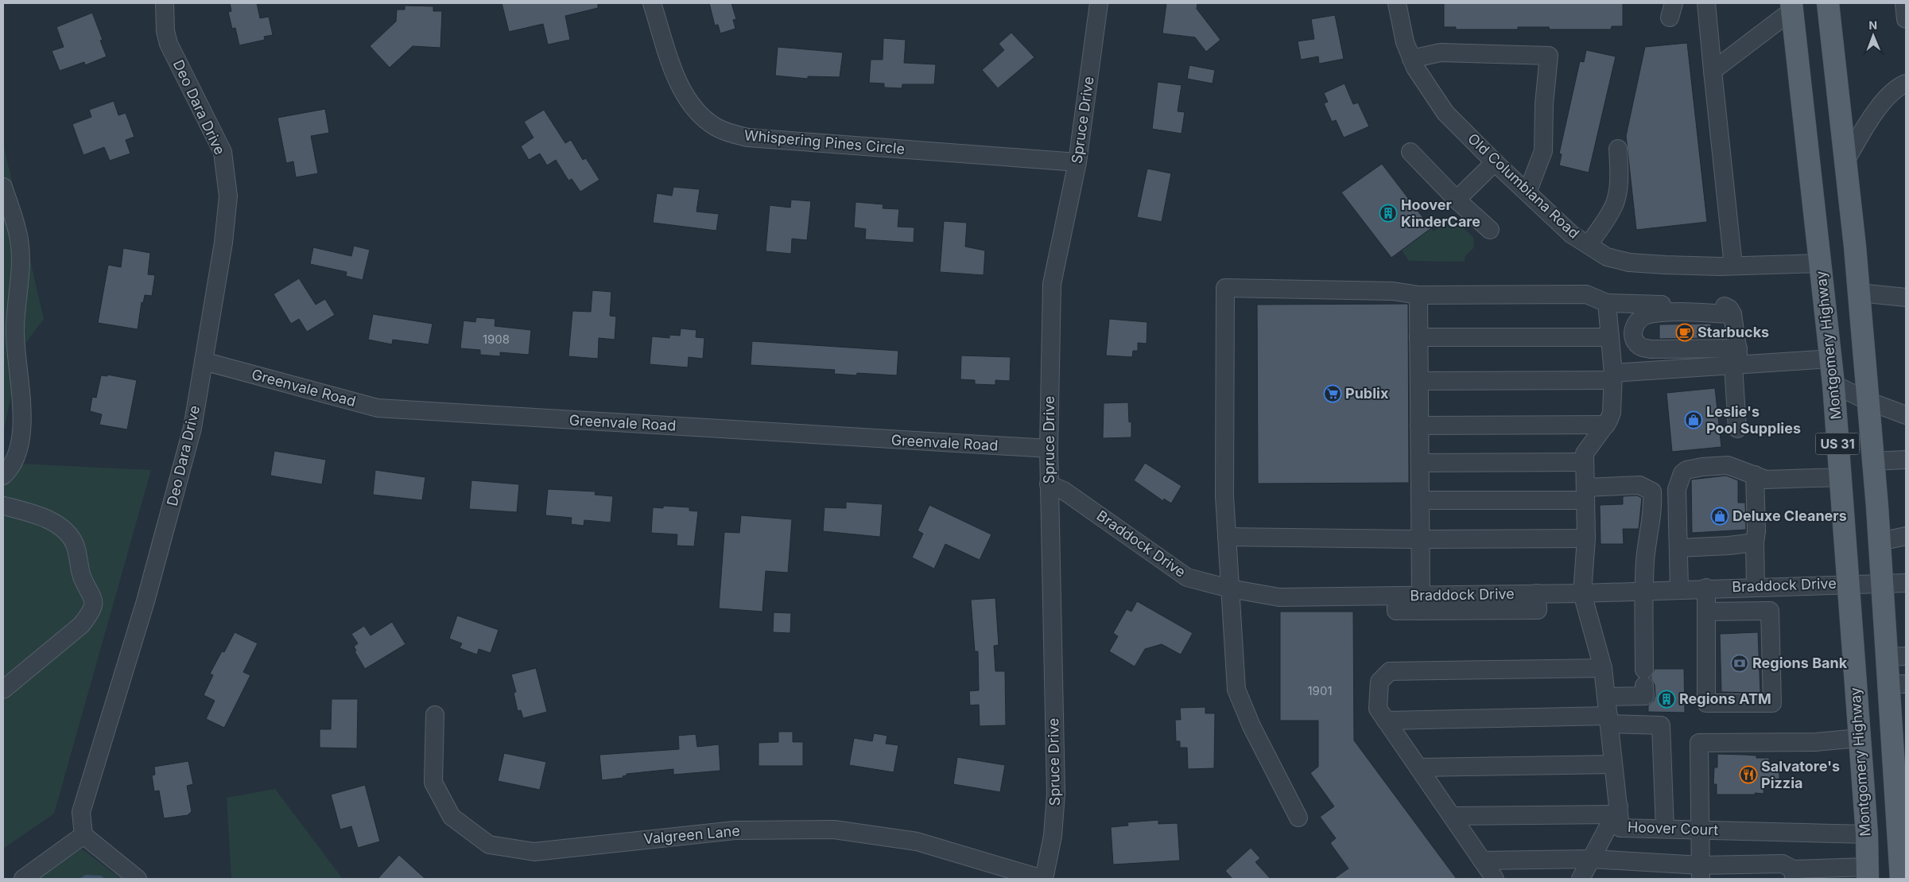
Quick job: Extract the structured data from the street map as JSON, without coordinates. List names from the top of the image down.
{
  "streets": {
    "main road": ["Montgomery Highway", "US 31"],
    "street": [
      "Deo Dara Drive",
      "Spruce Drive",
      "Whispering Pines Circle",
      "Old Columbiana Road",
      "Greenvale Road",
      "Braddock Drive",
      "Hoover Court",
      "Valgreen Lane"
    ]
  },
  "crossings": [
    ["Deo Dara Drive", "Greenvale Road"],
    ["Spruce Drive", "Whispering Pines Circle"],
    ["Spruce Drive", "Greenvale Road"],
    ["Spruce Drive", "Braddock Drive"],
    ["Spruce Drive", "Valgreen Lane"],
    ["Old Columbiana Road", "Montgomery Highway"],
    ["Montgomery Highway", "Braddock Drive"],
    ["Montgomery Highway", "Hoover Court"],
    ["US 31", "Braddock Drive"],
    ["Braddock Drive", "Hoover Court"]
  ],
  "places": {
    "building": ["Hoover KinderCare", "Regions ATM"],
    "cafe": ["Starbucks"],
    "supermarket": ["Publix"],
    "shop": ["Leslie's Pool Supplies", "Deluxe Cleaners"],
    "bank": ["Regions Bank"],
    "restaurant": ["Salvatore's Pizzia"]
  },
  "house_numbers": ["1908", "1901"],
  "north": "top"
}
